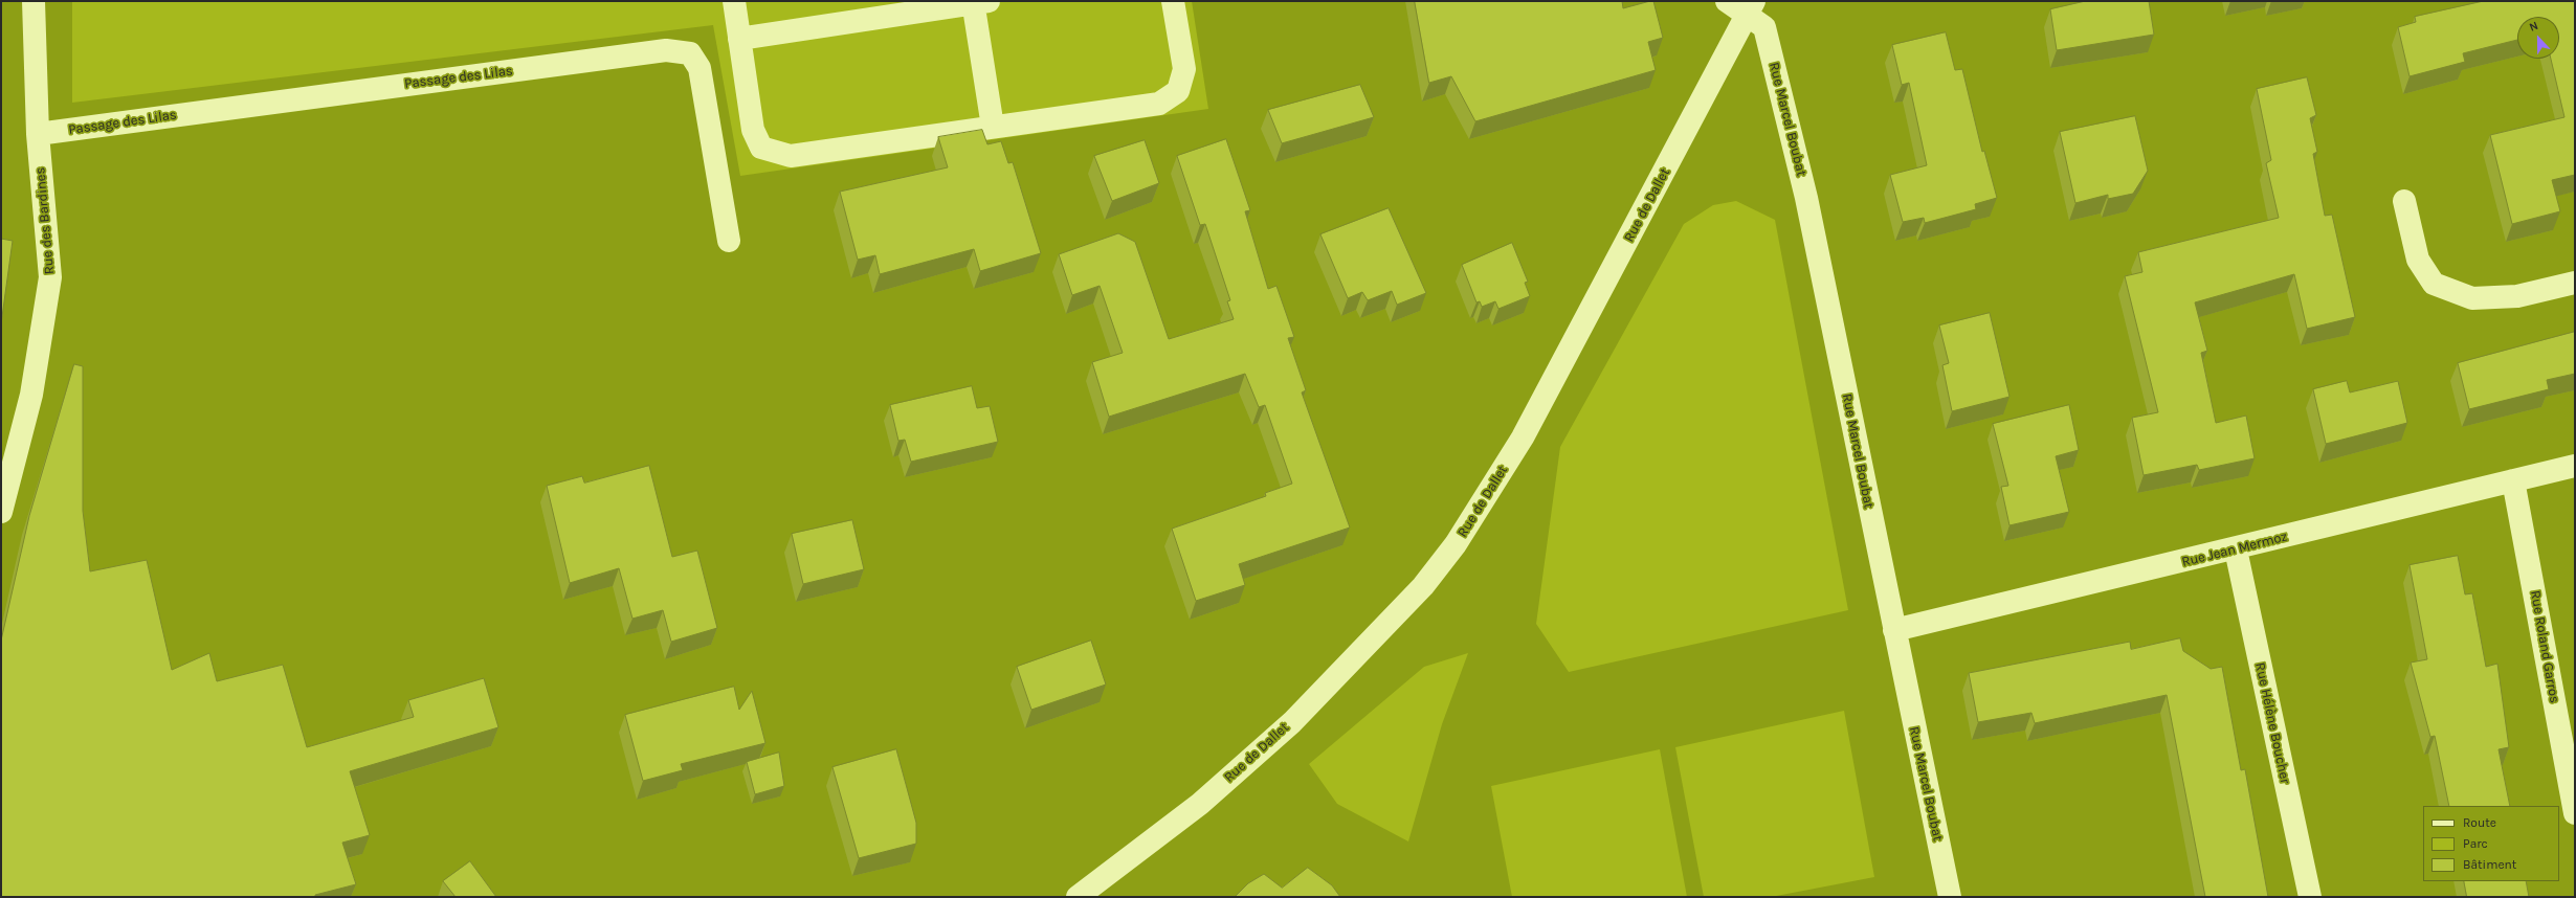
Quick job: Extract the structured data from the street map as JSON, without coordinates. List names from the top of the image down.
{
  "streets": {
    "street": [
      "Passage des Lilas",
      "Rue Marcel Boubat",
      "Rue de Dallet",
      "Rue des Bardines",
      "Rue Jean Mermoz",
      "Rue Roland Garros",
      "Rue Hélène Boucher"
    ]
  },
  "crossings": [
    ["Passage des Lilas", "Rue des Bardines"],
    ["Rue Marcel Boubat", "Rue de Dallet"],
    ["Rue Marcel Boubat", "Rue Jean Mermoz"],
    ["Rue Jean Mermoz", "Rue Roland Garros"],
    ["Rue Jean Mermoz", "Rue Hélène Boucher"]
  ],
  "legend": ["Route", "Parc", "Bâtiment"],
  "north": "top"
}
